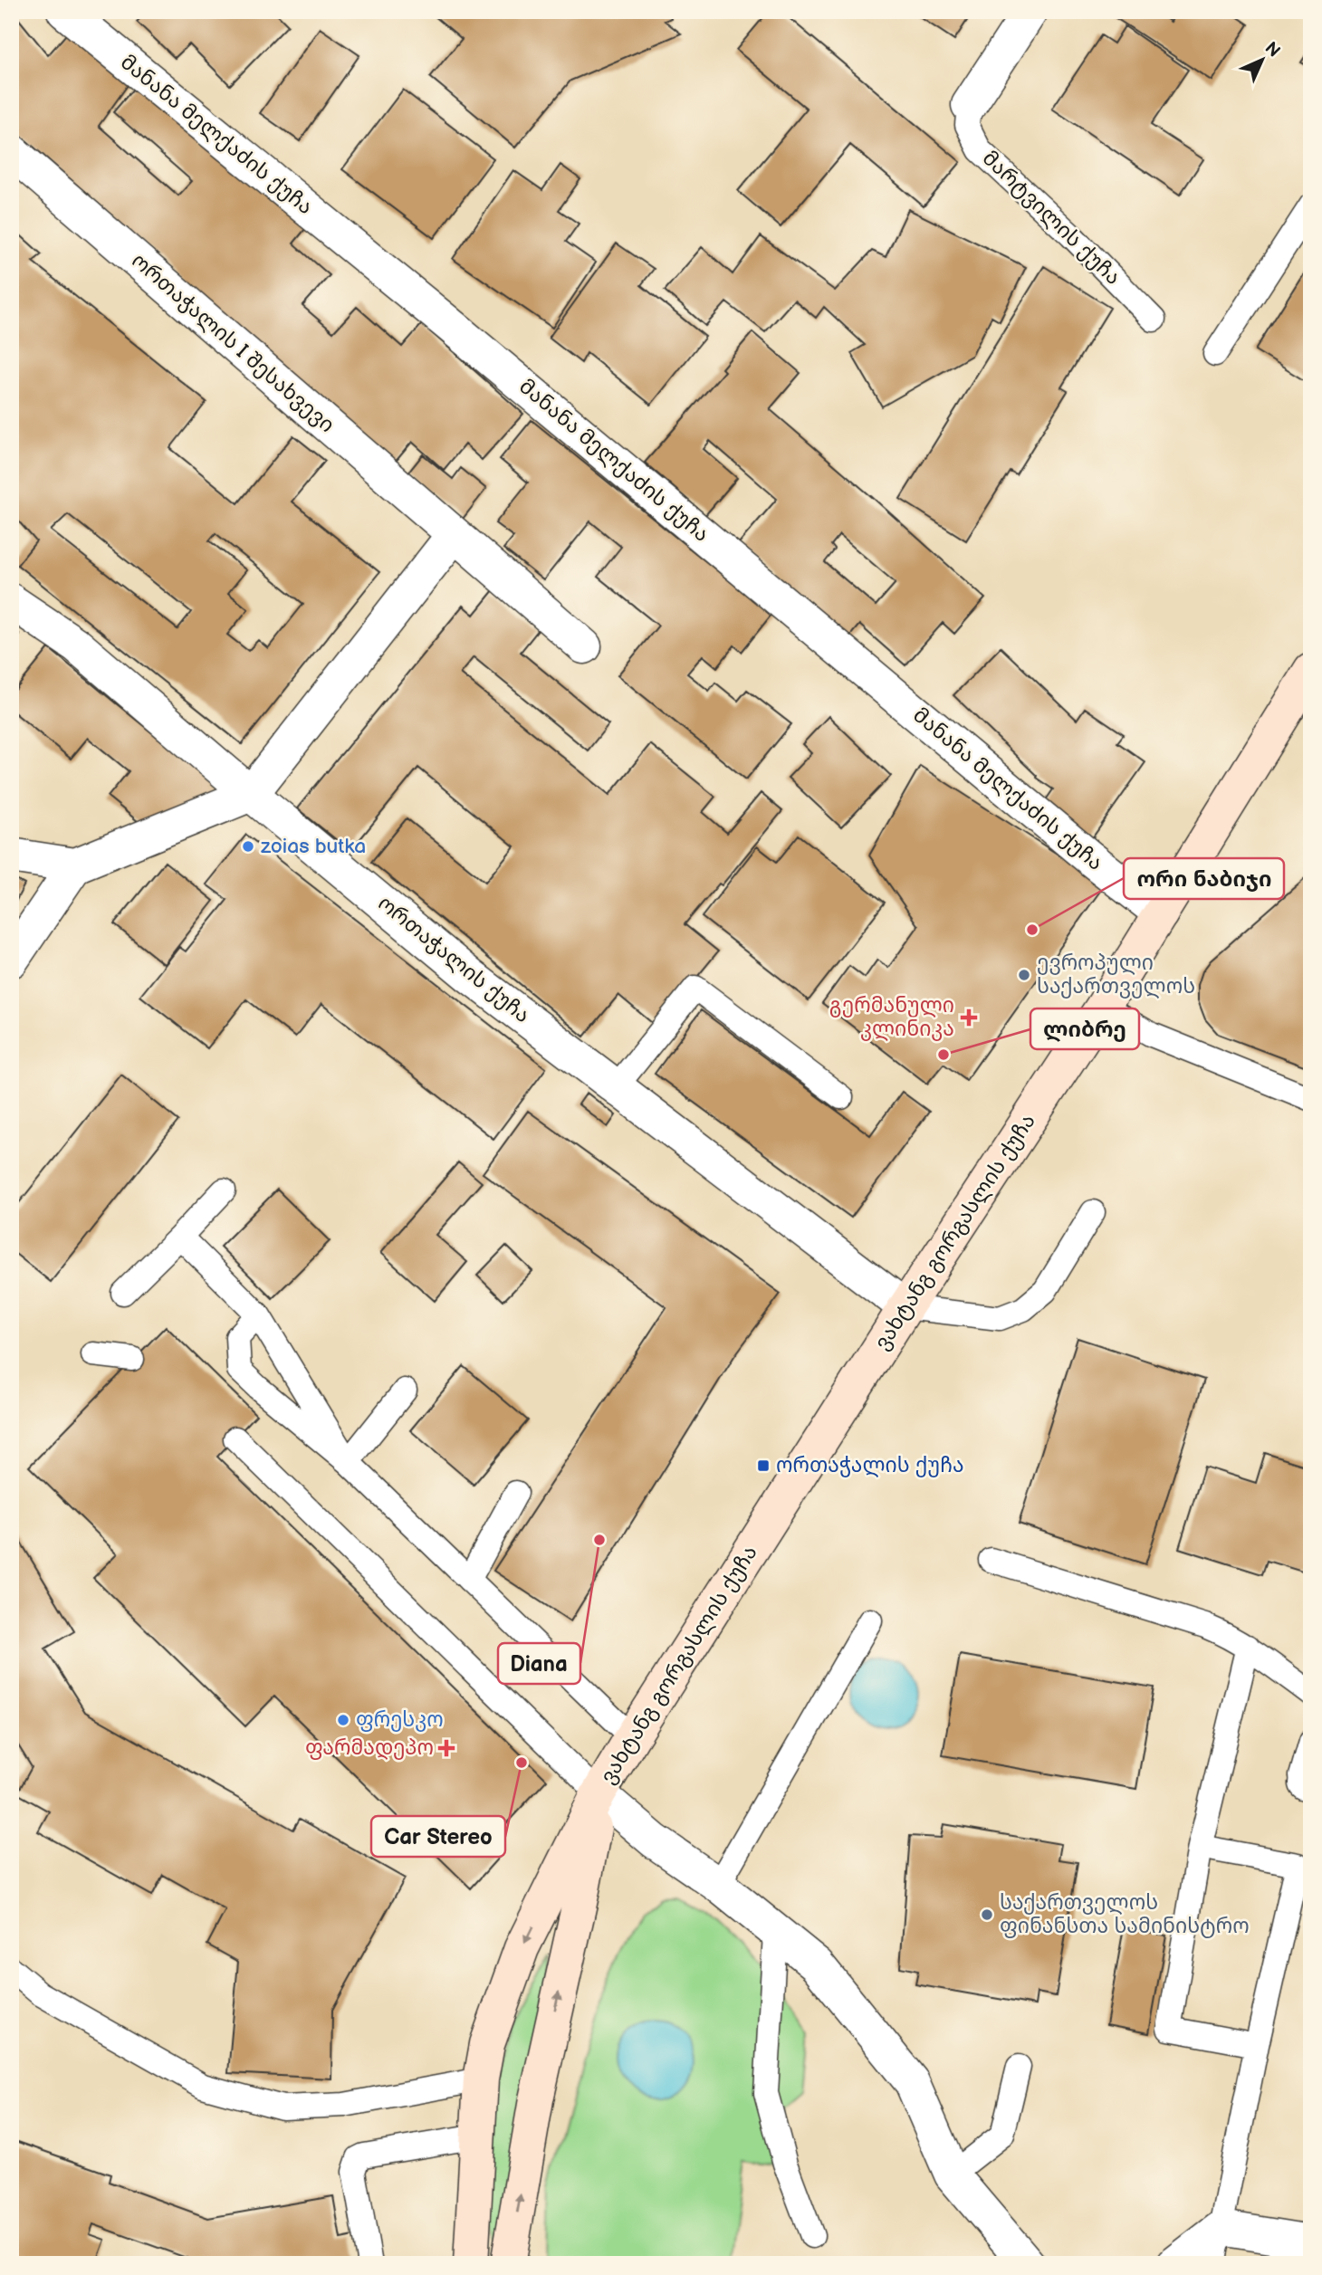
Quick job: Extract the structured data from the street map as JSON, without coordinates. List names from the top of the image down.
{
  "streets": {
    "main road": ["ვახტანგ გორგასლის ქუჩა"],
    "street": [
      "მანანა მელქაძის ქუჩა",
      "მარტვილის ქუჩა",
      "ორთაჭალის I შესახვევი",
      "ორთაჭალის ქუჩა"
    ]
  },
  "crossings": [
    ["მანანა მელქაძის ქუჩა", "ვახტანგ გორგასლის ქუჩა"],
    ["ორთაჭალის ქუჩა", "ვახტანგ გორგასლის ქუჩა"]
  ],
  "places": {
    "other": [
      "zoias butka",
      "ორი ნაბიჯი",
      "ევროპული საქართველოს",
      "ლიბრე",
      "Diana",
      "ფრესკო",
      "Car Stereo",
      "საქართველოს ფინანსთა სამინისტრო"
    ],
    "health": ["გერმანული კლინიკა", "ფარმადეპო"],
    "transit": ["ორთაჭალის ქუჩა"]
  },
  "north": "top right"
}
